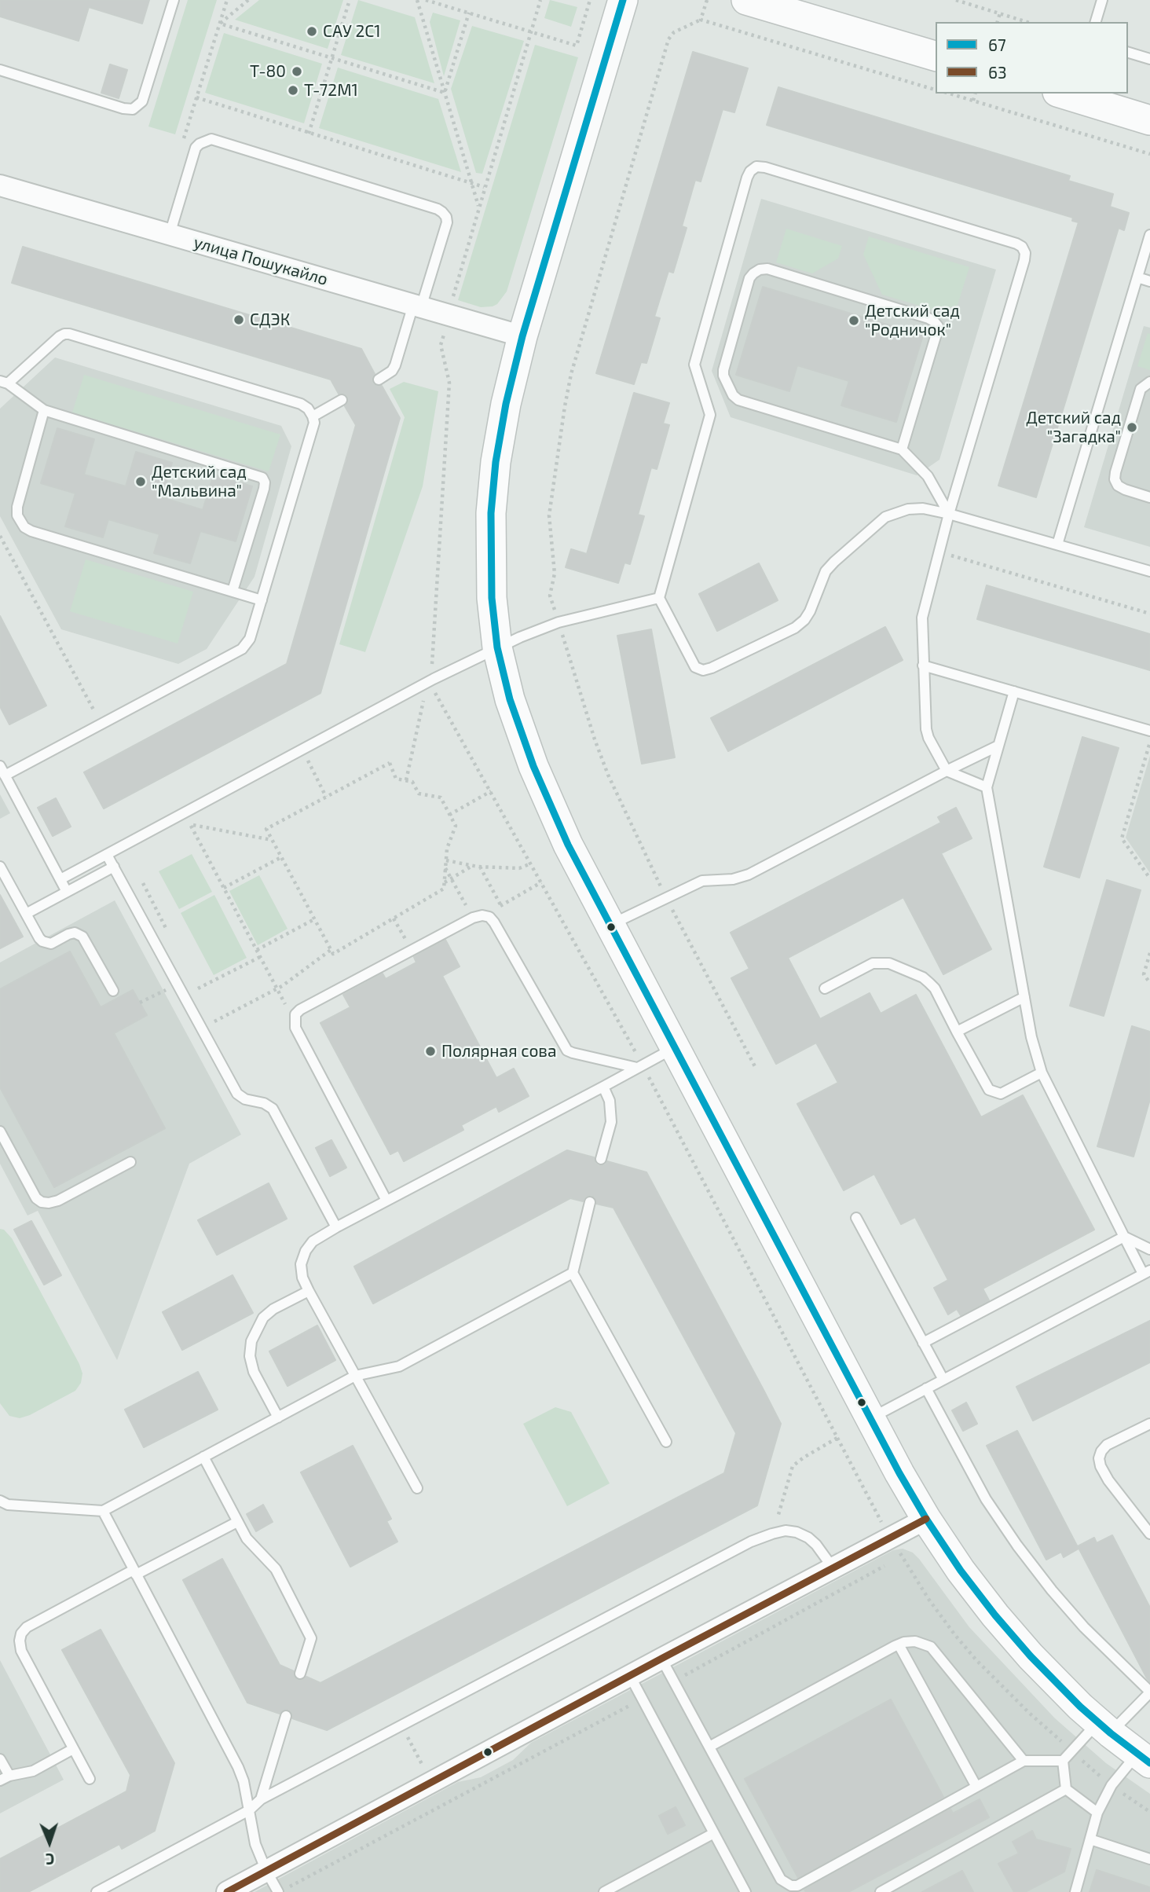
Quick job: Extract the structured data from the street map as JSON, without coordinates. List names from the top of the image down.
{
  "streets": {
    "street": ["улица Пошукайло"]
  },
  "places": [
    "САУ 2С1",
    "Т-80",
    "Т-72М1",
    "СДЭК",
    "Детский сад \"Родничок\"",
    "Детский сад \"Загадка\"",
    "Детский сад \"Мальвина\"",
    "Полярная сова"
  ],
  "lines": ["transit line 67", "transit line 63"],
  "legend": ["67", "63"],
  "north": "bottom"
}
